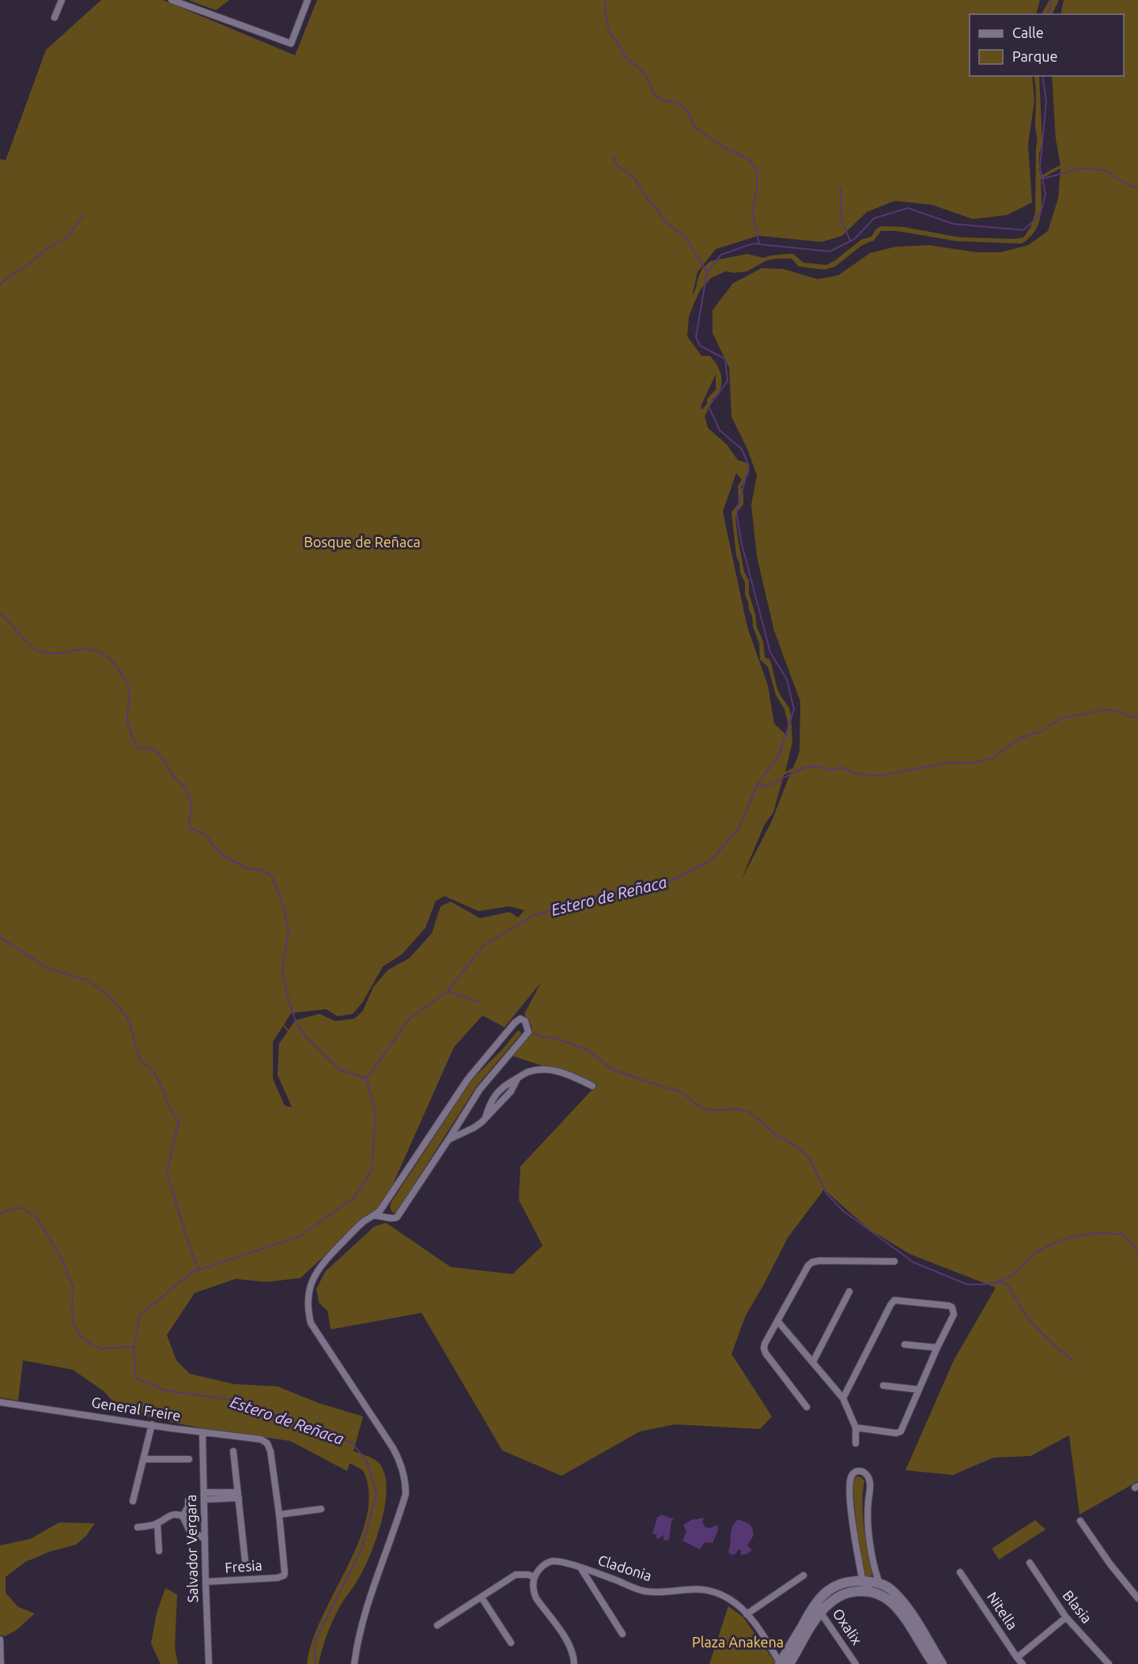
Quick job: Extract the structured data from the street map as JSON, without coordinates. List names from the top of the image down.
{
  "streets": {
    "street": [
      "General Freire",
      "Salvador Vergara",
      "Fresia",
      "Cladonia",
      "Blasia",
      "Nitella",
      "Oxalix"
    ]
  },
  "crossings": [
    ["General Freire", "Salvador Vergara"],
    ["General Freire", "Fresia"],
    ["Salvador Vergara", "Fresia"]
  ],
  "water": ["Estero de Reñaca"],
  "parks": ["Bosque de Reñaca", "Plaza Anakena"],
  "legend": ["Calle", "Parque"]
}
